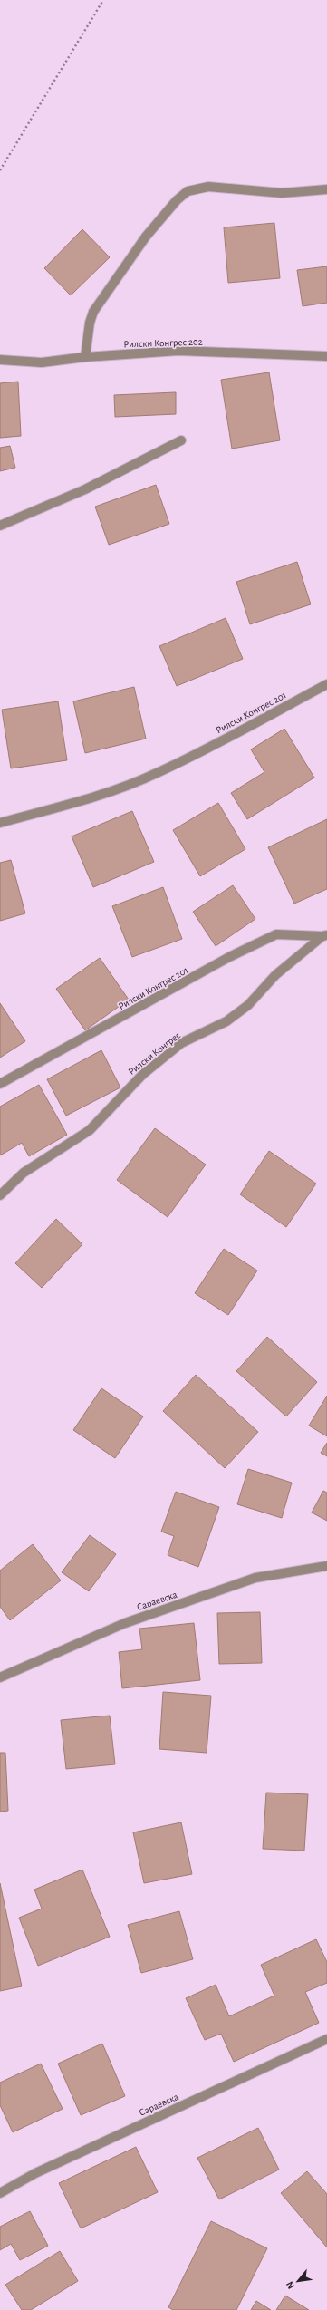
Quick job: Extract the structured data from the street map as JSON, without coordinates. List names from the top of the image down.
{
  "streets": {
    "street": [
      "Рилски Конгрес 202",
      "Рилски Конгрес 201",
      "Рилски Конгрес",
      "Сараевска"
    ]
  },
  "crossings": [
    ["Рилски Конгрес 201", "Рилски Конгрес"]
  ],
  "north": "bottom left"
}
